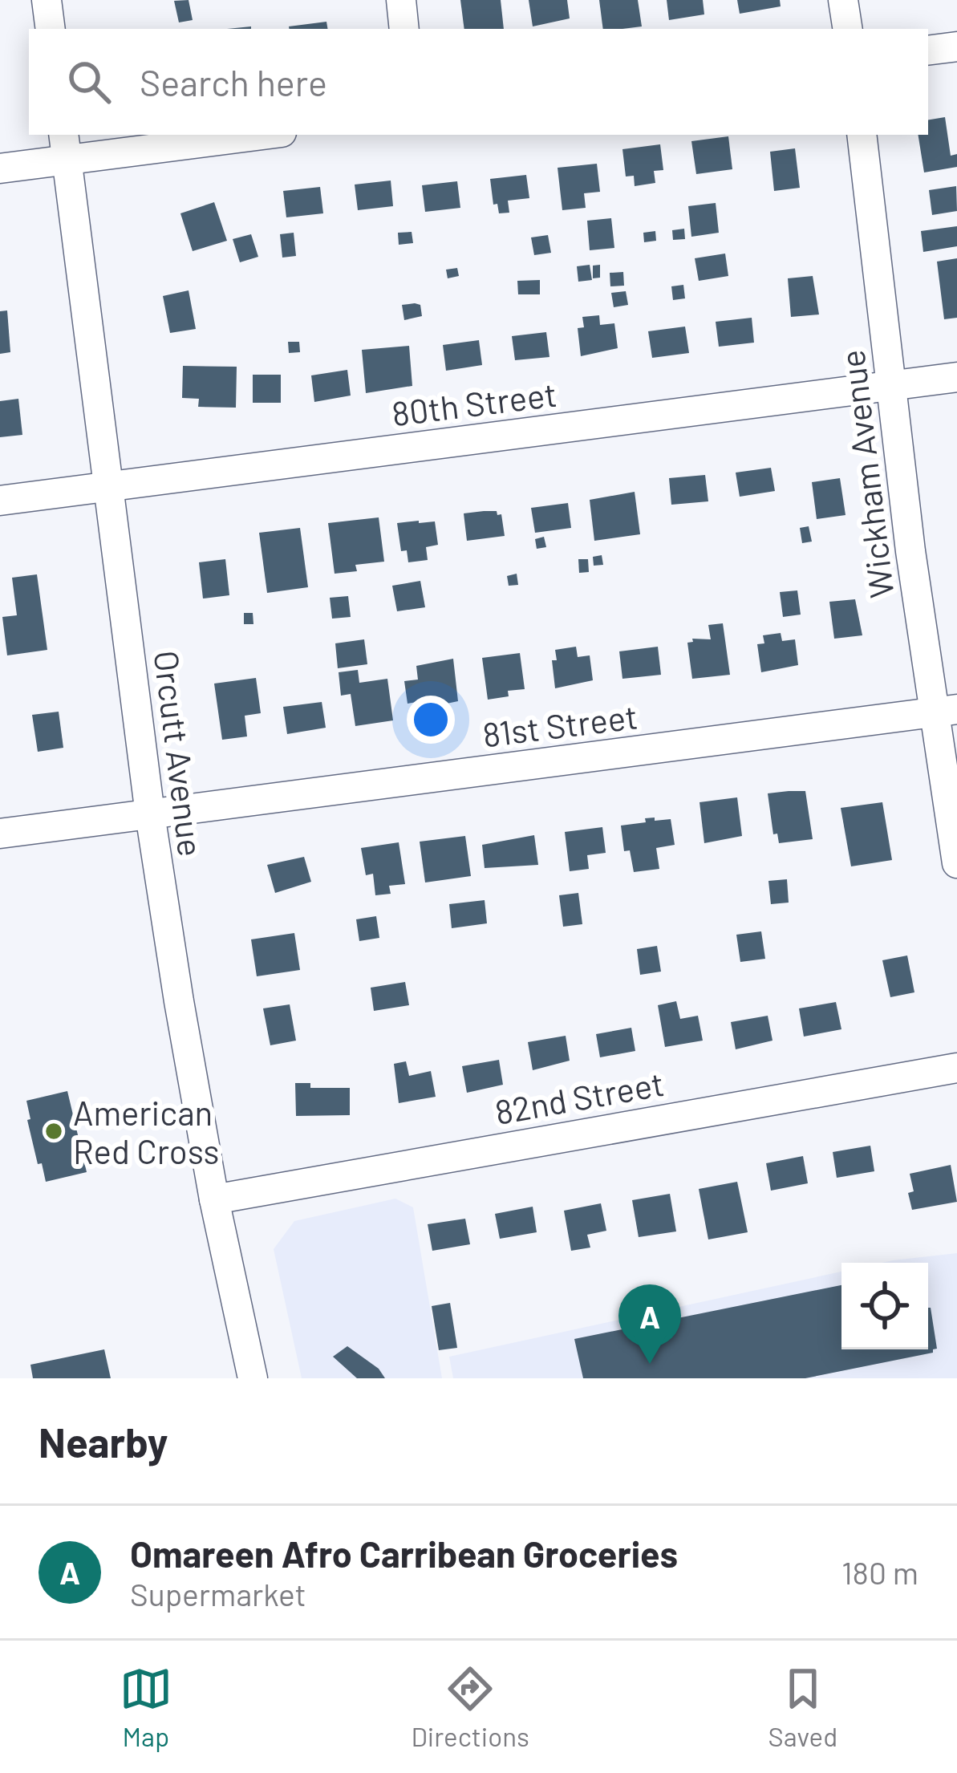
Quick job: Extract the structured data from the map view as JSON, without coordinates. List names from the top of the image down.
{
  "streets": {
    "street": [
      "80th Street",
      "Wickham Avenue",
      "81st Street",
      "Orcutt Avenue",
      "82nd Street"
    ]
  },
  "crossings": [
    ["80th Street", "Wickham Avenue"],
    ["80th Street", "Orcutt Avenue"],
    ["Wickham Avenue", "81st Street"],
    ["81st Street", "Orcutt Avenue"],
    ["Orcutt Avenue", "82nd Street"]
  ],
  "places": ["American Red Cross"],
  "page": {
    "search": "Search here",
    "pins": "A",
    "heading": "Nearby",
    "list": [
      {
        "mark": "A",
        "name": "Omareen Afro Carribean Groceries",
        "note": "Supermarket",
        "value": "180 m"
      }
    ],
    "nav": ["Map", "Directions", "Saved"]
  }
}
